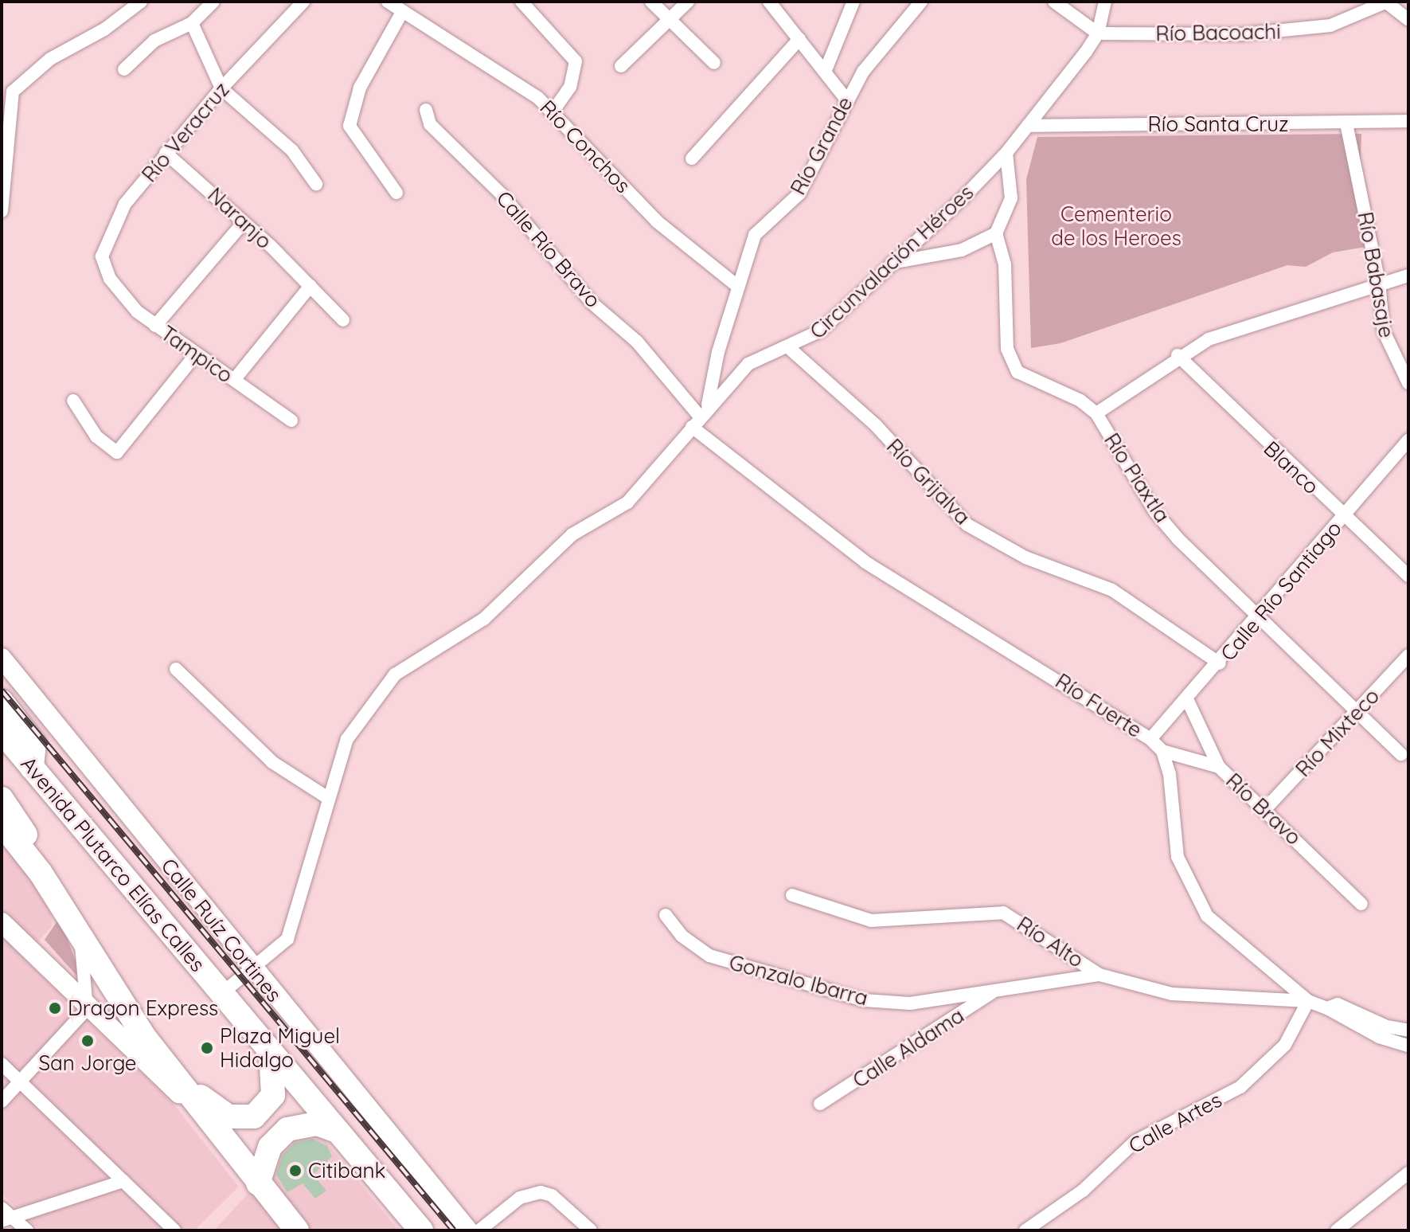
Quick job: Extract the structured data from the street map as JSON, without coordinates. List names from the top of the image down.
{
  "streets": {
    "highway": ["Avenida Plutarco Elías Calles"],
    "street": [
      "Río Bacoachi",
      "Río Santa Cruz",
      "Río Veracruz",
      "Río Grande",
      "Río Conchos",
      "Naranjo",
      "Calle Río Bravo",
      "Circunvalación Héroes",
      "Río Babasaje",
      "Tampico",
      "Blanco",
      "Río Piaxtla",
      "Río Grijalva",
      "Calle Río Santiago",
      "Río Fuerte",
      "Río Mixteco",
      "Río Bravo",
      "Calle Ruíz Cortines",
      "Río Alto",
      "Gonzalo Ibarra",
      "Calle Aldama",
      "Calle Artes"
    ]
  },
  "crossings": [
    ["Río Bacoachi", "Circunvalación Héroes"],
    ["Río Santa Cruz", "Circunvalación Héroes"],
    ["Río Santa Cruz", "Río Babasaje"],
    ["Río Veracruz", "Naranjo"],
    ["Río Veracruz", "Tampico"],
    ["Río Grande", "Río Conchos"],
    ["Río Grande", "Calle Río Bravo"],
    ["Río Grande", "Circunvalación Héroes"],
    ["Río Grande", "Río Fuerte"],
    ["Calle Río Bravo", "Circunvalación Héroes"],
    ["Calle Río Bravo", "Río Fuerte"],
    ["Circunvalación Héroes", "Río Grijalva"],
    ["Circunvalación Héroes", "Río Fuerte"],
    ["Circunvalación Héroes", "Avenida Plutarco Elías Calles"],
    ["Circunvalación Héroes", "Calle Ruíz Cortines"],
    ["Blanco", "Calle Río Santiago"],
    ["Río Piaxtla", "Calle Río Santiago"],
    ["Río Piaxtla", "Río Mixteco"],
    ["Río Grijalva", "Calle Río Santiago"],
    ["Calle Río Santiago", "Río Fuerte"],
    ["Calle Río Santiago", "Río Bravo"],
    ["Río Fuerte", "Río Alto"],
    ["Río Fuerte", "Calle Artes"],
    ["Río Mixteco", "Río Bravo"],
    ["Río Alto", "Gonzalo Ibarra"],
    ["Río Alto", "Calle Artes"],
    ["Gonzalo Ibarra", "Calle Aldama"]
  ],
  "parks": ["Cementerio de los Heroes"],
  "places": [
    "Dragon Express",
    "San Jorge",
    "Plaza Miguel Hidalgo",
    "Citibank"
  ]
}
